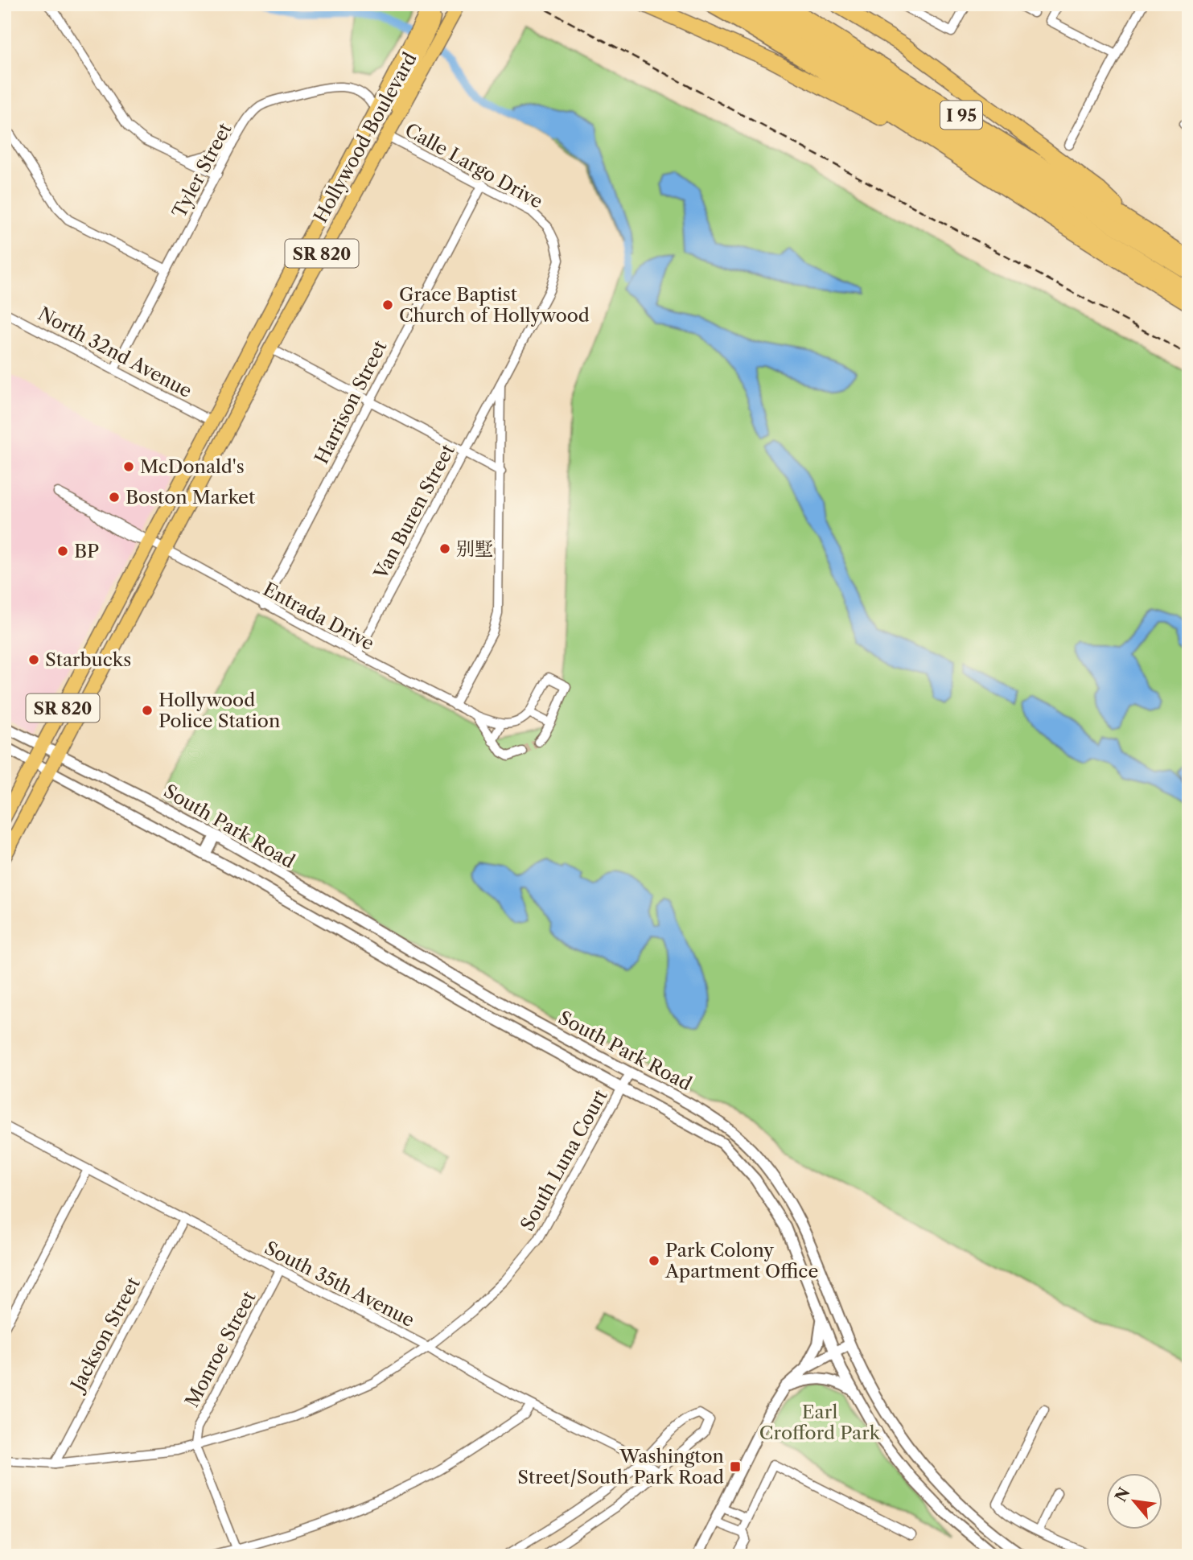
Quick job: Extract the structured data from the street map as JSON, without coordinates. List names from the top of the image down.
{
  "streets": {
    "highway": ["I 95", "Hollywood Boulevard", "SR 820"],
    "street": [
      "Calle Largo Drive",
      "Tyler Street",
      "North 32nd Avenue",
      "Harrison Street",
      "Van Buren Street",
      "Entrada Drive",
      "South Park Road",
      "South Luna Court",
      "South 35th Avenue",
      "Jackson Street",
      "Monroe Street"
    ]
  },
  "crossings": [
    ["Hollywood Boulevard", "Calle Largo Drive"],
    ["Hollywood Boulevard", "Tyler Street"],
    ["Hollywood Boulevard", "North 32nd Avenue"],
    ["Hollywood Boulevard", "Entrada Drive"],
    ["Hollywood Boulevard", "South Park Road"],
    ["Calle Largo Drive", "Harrison Street"],
    ["Calle Largo Drive", "Van Buren Street"],
    ["Calle Largo Drive", "Entrada Drive"],
    ["Tyler Street", "North 32nd Avenue"],
    ["Harrison Street", "Entrada Drive"],
    ["Van Buren Street", "Entrada Drive"],
    ["South Park Road", "South Luna Court"],
    ["South Luna Court", "South 35th Avenue"],
    ["South Luna Court", "Jackson Street"],
    ["South Luna Court", "Monroe Street"],
    ["South 35th Avenue", "Jackson Street"],
    ["South 35th Avenue", "Monroe Street"]
  ],
  "parks": ["Earl Crofford Park"],
  "places": {
    "other": [
      "Grace Baptist Church of Hollywood",
      "McDonald's",
      "Boston Market",
      "别墅",
      "BP",
      "Starbucks",
      "Hollywood Police Station",
      "Park Colony Apartment Office"
    ],
    "transit": ["Washington Street/South Park Road"]
  },
  "north": "top left"
}
